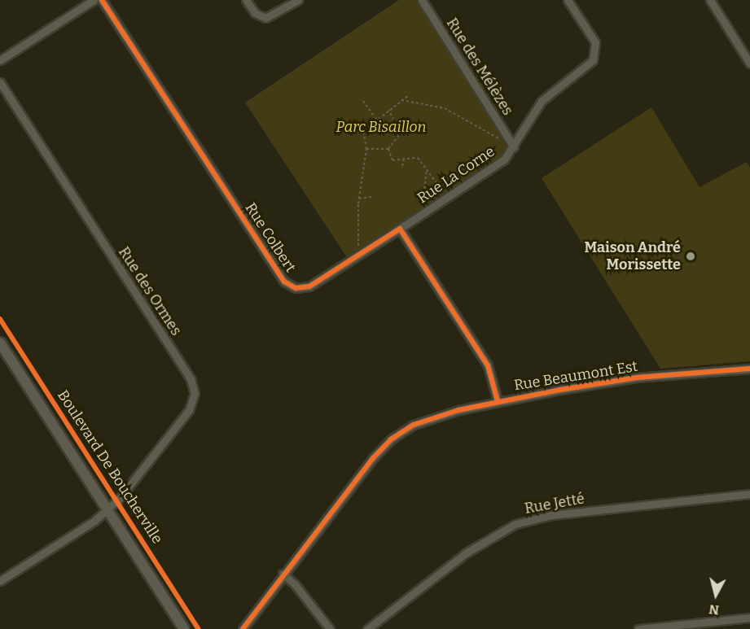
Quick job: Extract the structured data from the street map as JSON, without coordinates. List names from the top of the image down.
{
  "streets": {
    "street": [
      "Rue des Mélèzes",
      "Rue La Corne",
      "Rue Colbert",
      "Rue des Ormes",
      "Rue Beaumont Est",
      "Boulevard De Boucherville",
      "Rue Jetté"
    ]
  },
  "crossings": [
    ["Rue des Mélèzes", "Rue La Corne"],
    ["Rue La Corne", "Rue Colbert"],
    ["Rue des Ormes", "Boulevard De Boucherville"]
  ],
  "parks": ["Parc Bisaillon"],
  "places": ["Maison André Morissette"],
  "north": "bottom"
}
